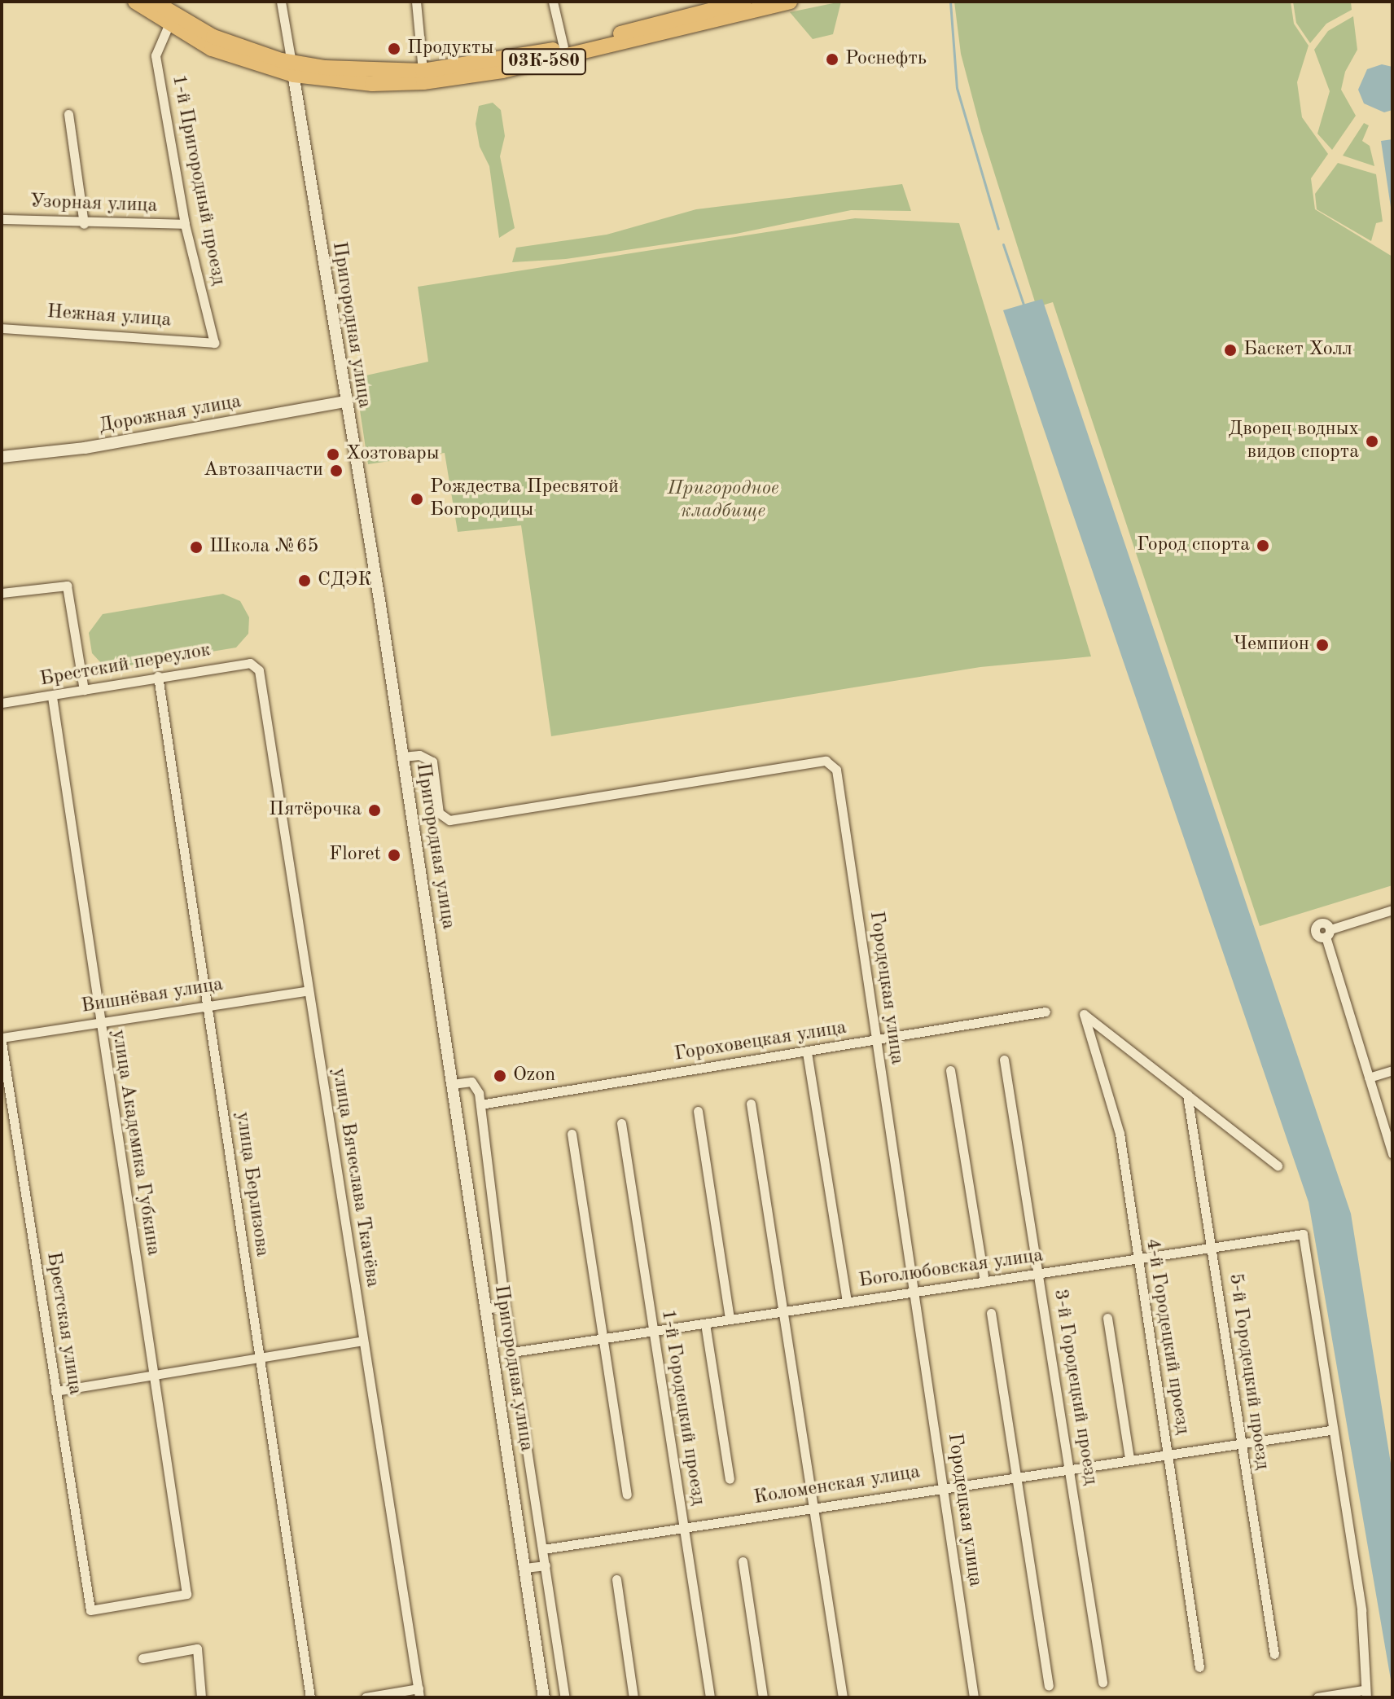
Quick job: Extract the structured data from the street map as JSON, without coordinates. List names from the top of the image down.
{
  "streets": {
    "main road": ["03К-580"],
    "street": [
      "1-й Пригородный проезд",
      "Узорная улица",
      "Нежная улица",
      "Пригородная улица",
      "Дорожная улица",
      "Брестский переулок",
      "Городецкая улица",
      "Вишнёвая улица",
      "Гороховецкая улица",
      "улица Академика Губкина",
      "улица Вячеслава Ткачёва",
      "улица Берлизова",
      "Боголюбовская улица",
      "Брестская улица",
      "4-й Городецкий проезд",
      "5-й Городецкий проезд",
      "3-й Городецкий проезд",
      "1-й Городецкий проезд",
      "Коломенская улица"
    ]
  },
  "crossings": [
    ["03К-580", "1-й Пригородный проезд"],
    ["03К-580", "Пригородная улица"],
    ["1-й Пригородный проезд", "Узорная улица"],
    ["1-й Пригородный проезд", "Нежная улица"],
    ["Пригородная улица", "Дорожная улица"],
    ["Пригородная улица", "Городецкая улица"],
    ["Брестский переулок", "улица Академика Губкина"],
    ["Брестский переулок", "улица Вячеслава Ткачёва"],
    ["Брестский переулок", "улица Берлизова"],
    ["Городецкая улица", "Гороховецкая улица"],
    ["Городецкая улица", "Боголюбовская улица"],
    ["Городецкая улица", "Коломенская улица"],
    ["Вишнёвая улица", "улица Академика Губкина"],
    ["Вишнёвая улица", "улица Вячеслава Ткачёва"],
    ["Вишнёвая улица", "улица Берлизова"],
    ["Вишнёвая улица", "Брестская улица"],
    ["улица Академика Губкина", "Брестская улица"],
    ["Боголюбовская улица", "4-й Городецкий проезд"],
    ["Боголюбовская улица", "5-й Городецкий проезд"],
    ["Боголюбовская улица", "3-й Городецкий проезд"],
    ["Боголюбовская улица", "1-й Городецкий проезд"],
    ["Боголюбовская улица", "Коломенская улица"],
    ["4-й Городецкий проезд", "5-й Городецкий проезд"],
    ["4-й Городецкий проезд", "Коломенская улица"],
    ["5-й Городецкий проезд", "Коломенская улица"],
    ["3-й Городецкий проезд", "Коломенская улица"],
    ["1-й Городецкий проезд", "Коломенская улица"]
  ],
  "parks": ["Пригородное кладбище"],
  "places": [
    "Продукты",
    "Роснефть",
    "Баскет Холл",
    "Дворец водных видов спорта",
    "Хозтовары",
    "Автозапчасти",
    "Рождества Пресвятой Богородицы",
    "Город спорта",
    "Школа №65",
    "СДЭК",
    "Чемпион",
    "Пятёрочка",
    "Floret",
    "Ozon"
  ]
}
